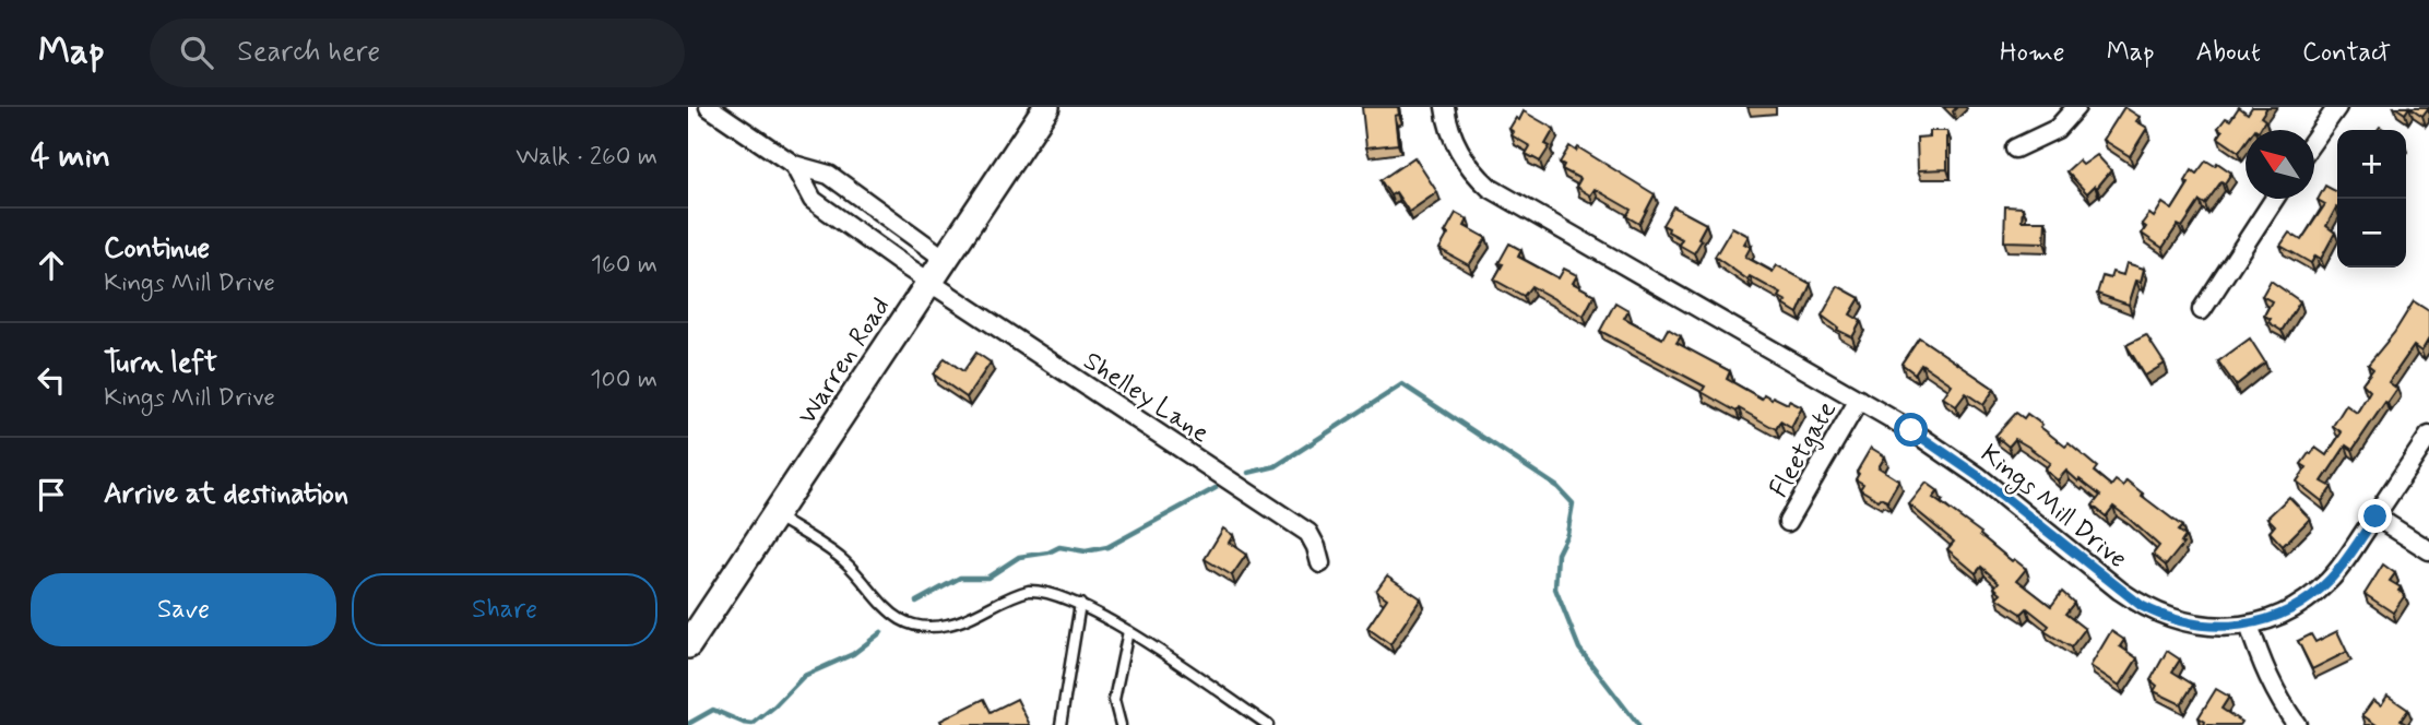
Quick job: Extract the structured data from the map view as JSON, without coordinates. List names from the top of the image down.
{
  "streets": {
    "street": [
      "Warren Road",
      "Shelley Lane",
      "Fleetgate",
      "Kings Mill Drive"
    ]
  },
  "crossings": [
    ["Warren Road", "Shelley Lane"],
    ["Fleetgate", "Kings Mill Drive"]
  ],
  "north": "top left",
  "page": {
    "header": "Map",
    "search": "Search here",
    "nav": [
      "Home",
      "Map",
      "About",
      "Contact"
    ],
    "heading": ["4 min", "Walk · 260 m"],
    "map_buttons": ["+", "−"],
    "list": [
      ["Continue", "Kings Mill Drive", "160 m"],
      ["Turn left", "Kings Mill Drive", "100 m"],
      "Arrive at destination"
    ],
    "buttons": ["Save", "Share"]
  }
}
